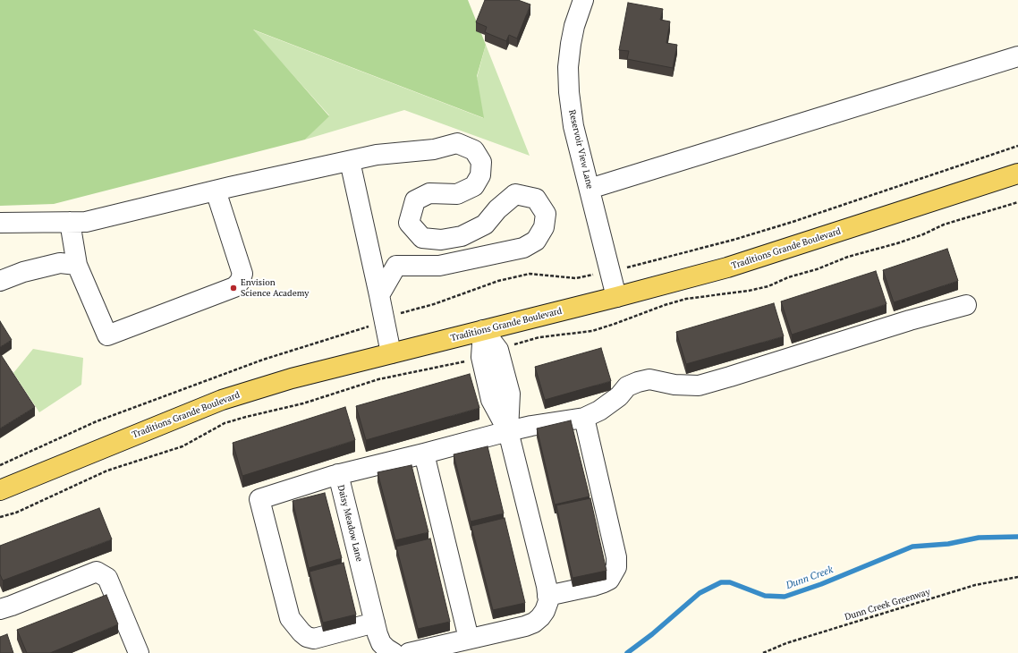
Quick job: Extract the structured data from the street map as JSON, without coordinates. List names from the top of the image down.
{
  "streets": {
    "main road": ["Traditions Grande Boulevard"],
    "street": ["Reservoir View Lane", "Daisy Meadow Lane"],
    "path": ["Dunn Creek Greenway"]
  },
  "crossings": [
    ["Reservoir View Lane", "Traditions Grande Boulevard"]
  ],
  "water": ["Dunn Creek"],
  "places": ["Envision Science Academy"]
}
